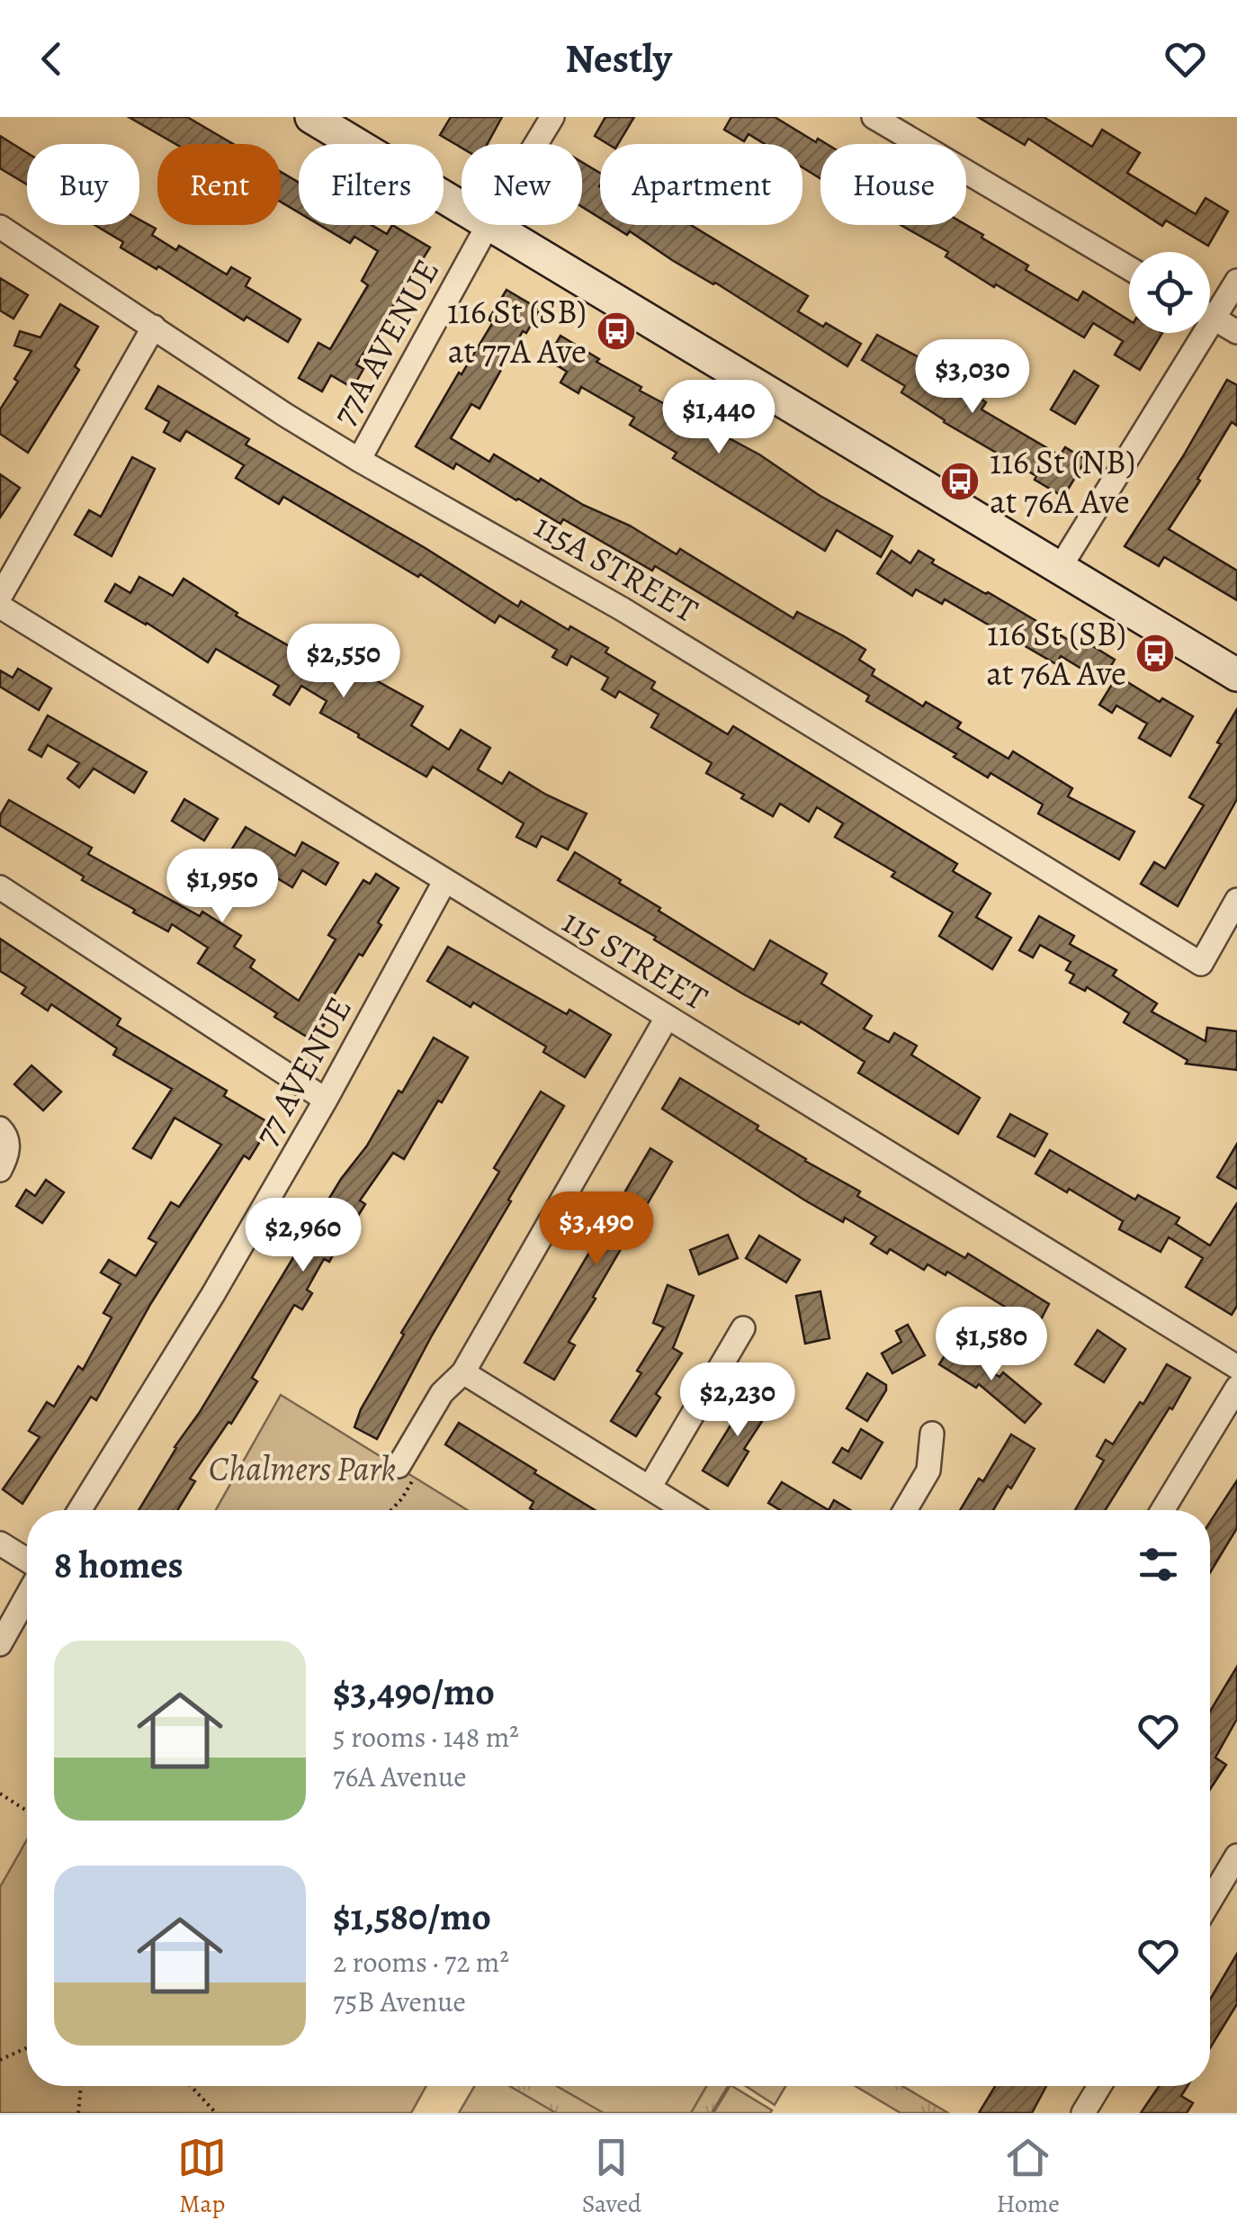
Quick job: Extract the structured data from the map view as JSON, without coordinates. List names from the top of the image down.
{
  "streets": {
    "street": [
      "77A AVENUE",
      "115A STREET",
      "115 STREET",
      "77 AVENUE"
    ]
  },
  "crossings": [
    ["77A AVENUE", "115A STREET"],
    ["115 STREET", "77 AVENUE"]
  ],
  "parks": ["Chalmers Park"],
  "places": {
    "bus stop": ["116 St (SB) at 77A Ave", "116 St (NB) at 76A Ave", "116 St (SB) at 76A Ave"]
  },
  "page": {
    "header": "Nestly",
    "chip": [
      "Buy",
      "Rent",
      "Filters",
      "New",
      "Apartment",
      "House"
    ],
    "price": [
      "$3,030",
      "$1,440",
      "$2,550",
      "$1,950",
      "$3,490",
      "$2,960",
      "$1,580",
      "$2,230"
    ],
    "heading": "8 homes",
    "list": [
      {
        "name": "$3,490/mo",
        "note": "5 rooms · 148 m² · 76A Avenue"
      },
      {
        "name": "$1,580/mo",
        "note": "2 rooms · 72 m² · 75B Avenue"
      }
    ],
    "tabs": ["Map", "Saved", "Home"]
  }
}
